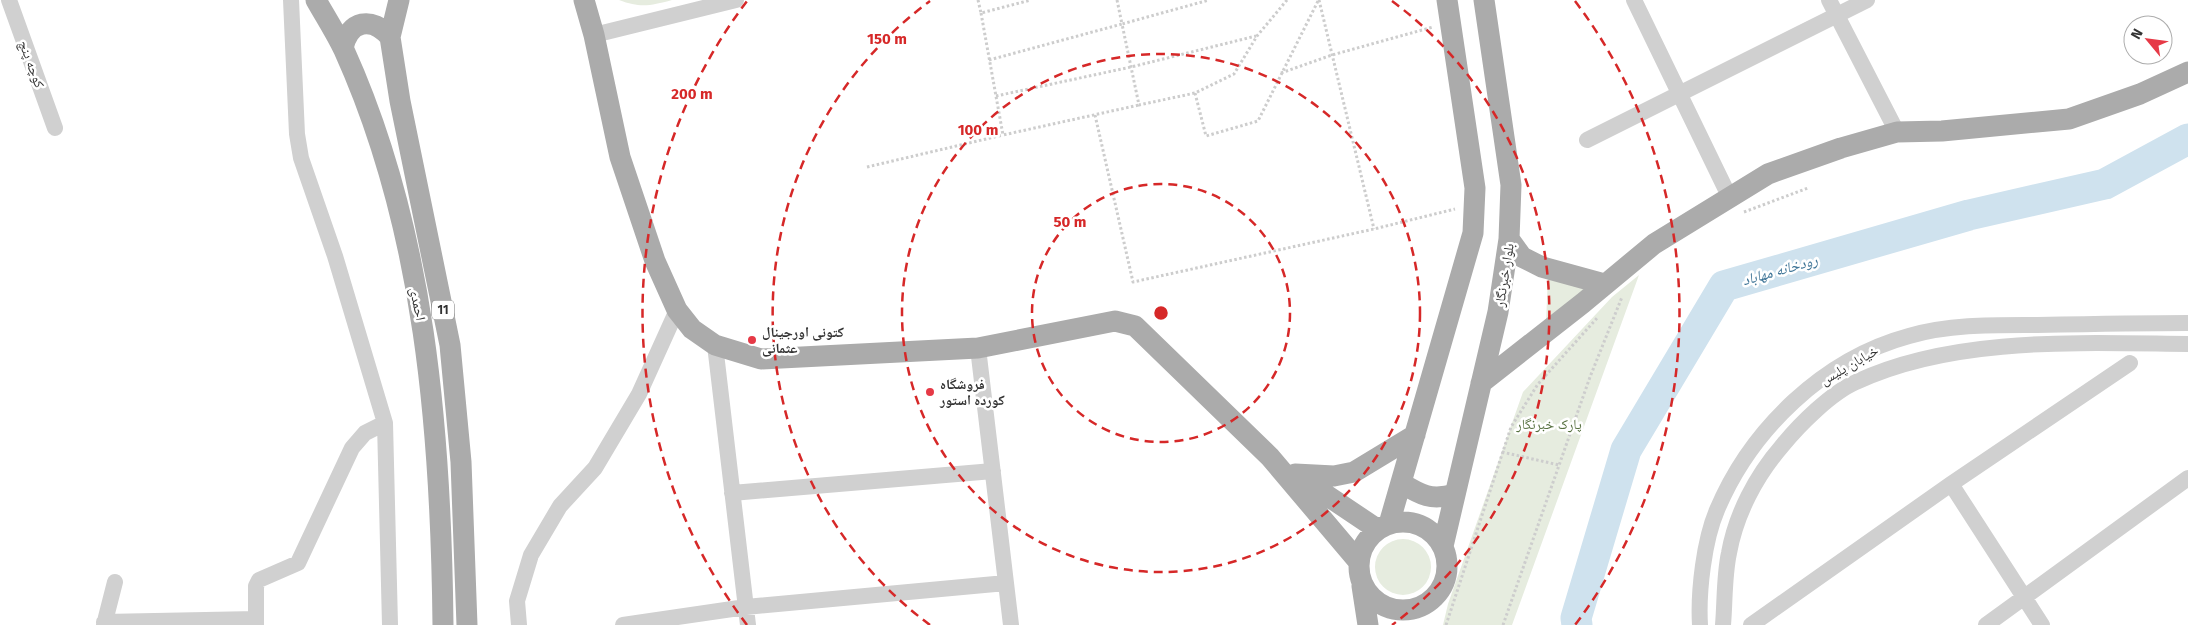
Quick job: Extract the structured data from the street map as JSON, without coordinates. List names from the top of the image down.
{
  "streets": {
    "main road": ["بلوار خبرنگار", "احمدی", "11"],
    "street": ["کوچه پنچ", "خیابان پلیس"]
  },
  "water": ["رودخانه مهاباد"],
  "parks": ["پارک خبرنگار"],
  "places": ["کتونی اورجینال عثمانی", "فروشگاه کورده استور"],
  "north": "top left",
  "rings": [
    "150 m",
    "200 m",
    "100 m",
    "50 m"
  ]
}
